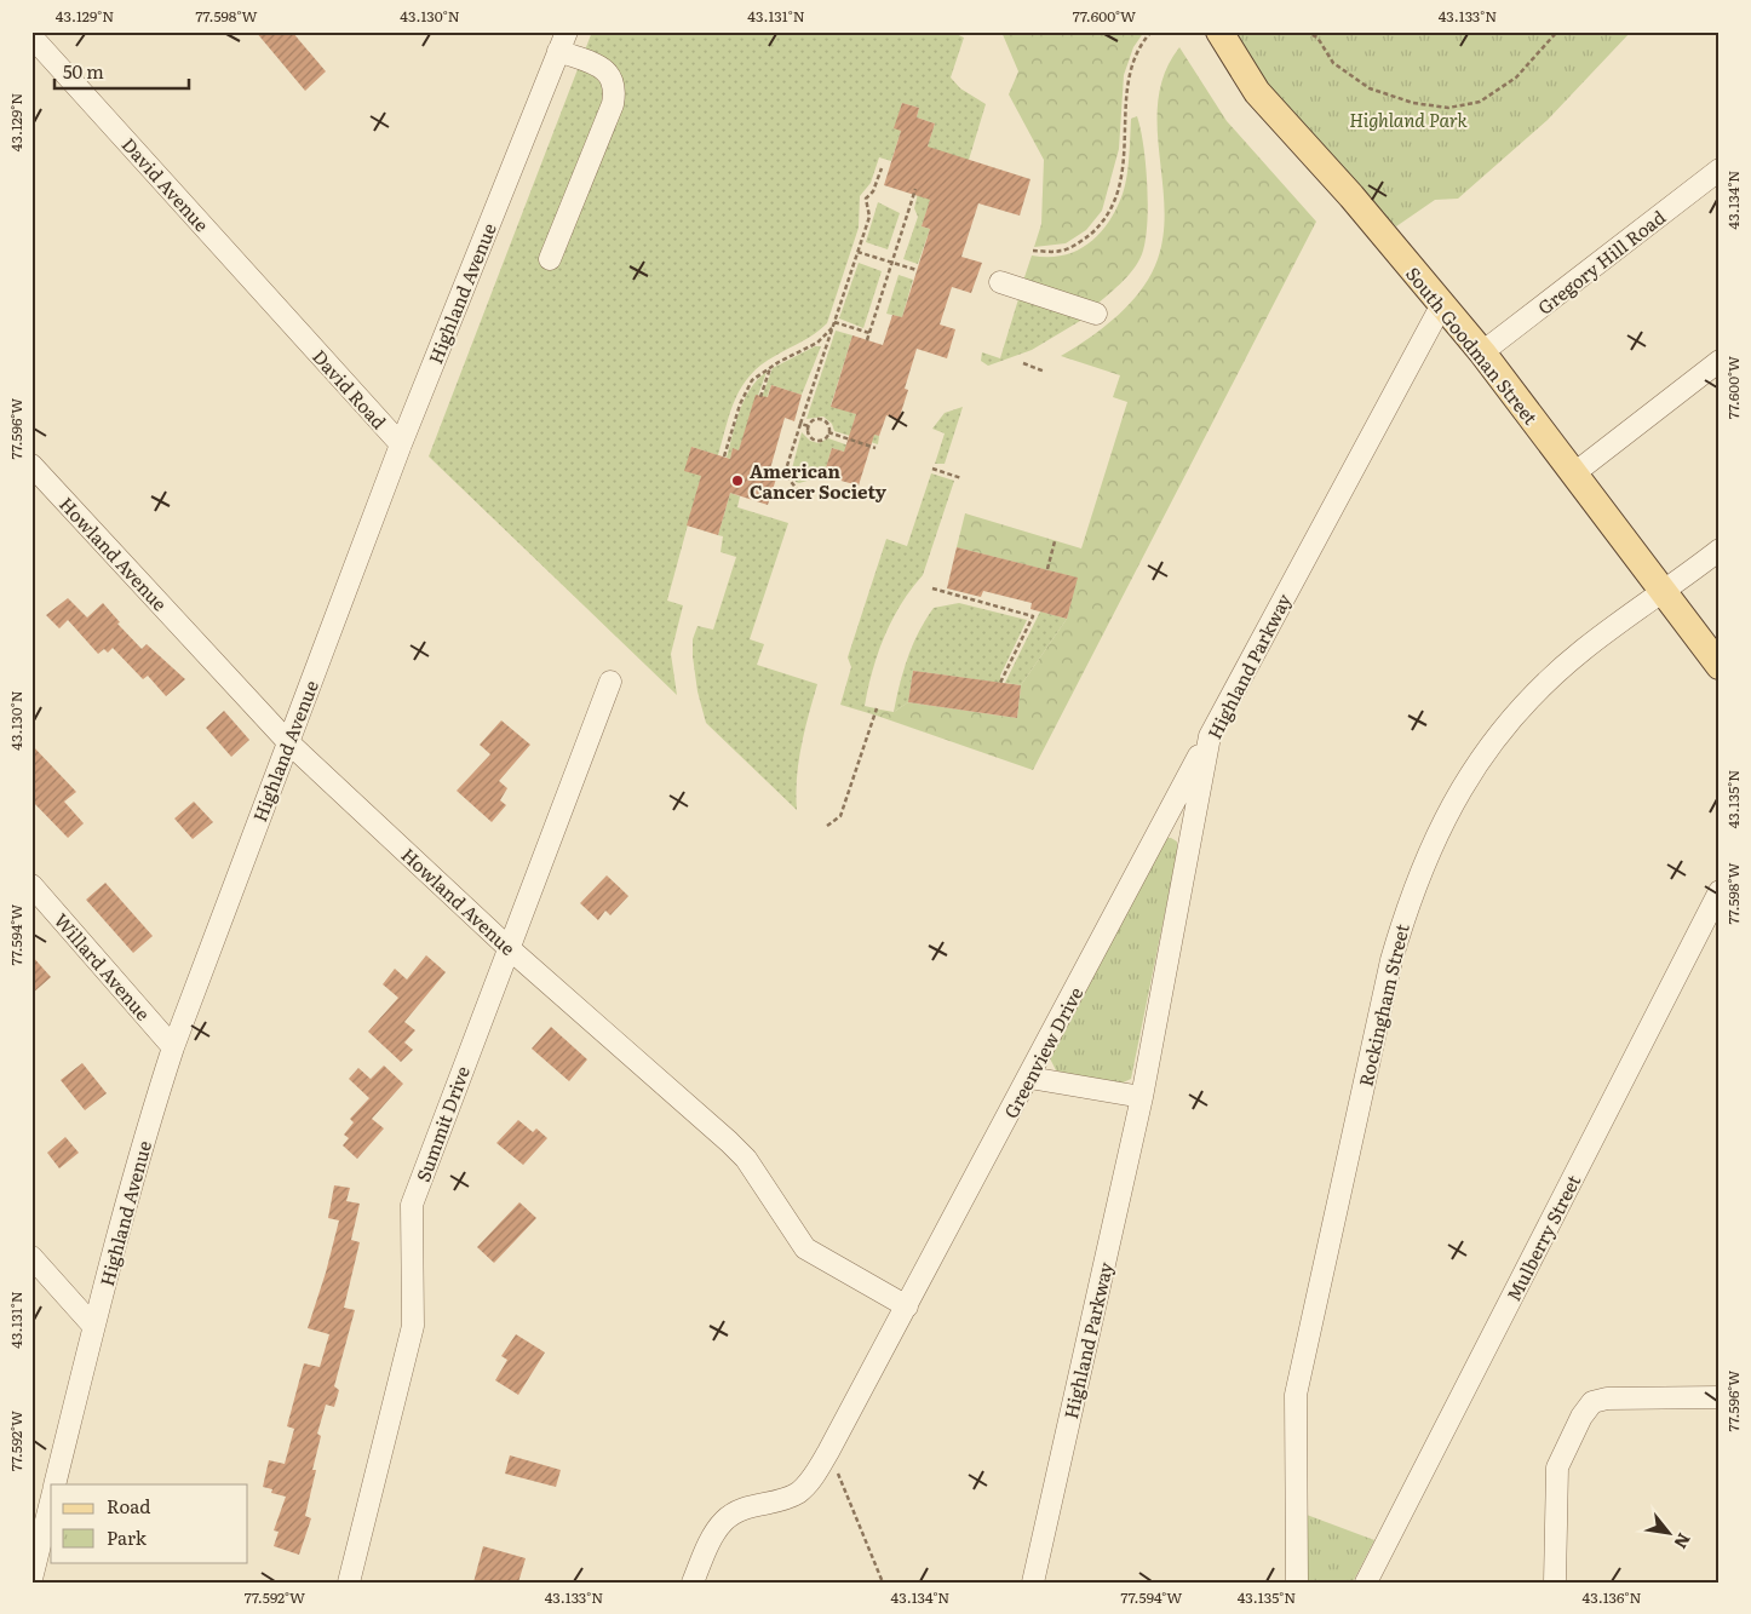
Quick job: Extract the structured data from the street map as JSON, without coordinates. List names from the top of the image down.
{
  "streets": {
    "main road": ["South Goodman Street"],
    "street": [
      "David Avenue",
      "Gregory Hill Road",
      "Highland Avenue",
      "David Road",
      "Howland Avenue",
      "Highland Parkway",
      "Willard Avenue",
      "Rockingham Street",
      "Greenview Drive",
      "Summit Drive",
      "Mulberry Street"
    ]
  },
  "crossings": [
    ["David Avenue", "David Road"],
    ["Gregory Hill Road", "South Goodman Street"],
    ["Highland Avenue", "David Road"],
    ["Highland Avenue", "Howland Avenue"],
    ["Highland Avenue", "Willard Avenue"],
    ["South Goodman Street", "Highland Parkway"],
    ["South Goodman Street", "Rockingham Street"],
    ["Howland Avenue", "Greenview Drive"],
    ["Howland Avenue", "Summit Drive"],
    ["Highland Parkway", "Greenview Drive"]
  ],
  "parks": ["Highland Park"],
  "places": ["American Cancer Society"],
  "legend": ["Road", "Park"],
  "scale_bar": "50 m",
  "north": "bottom right",
  "coordinates": [
    "43.129°N",
    "77.598°W",
    "43.130°N",
    "43.131°N",
    "77.600°W",
    "43.133°N",
    "43.134°N",
    "77.596°W",
    "43.135°N",
    "77.594°W",
    "77.592°W",
    "43.136°N"
  ]
}
